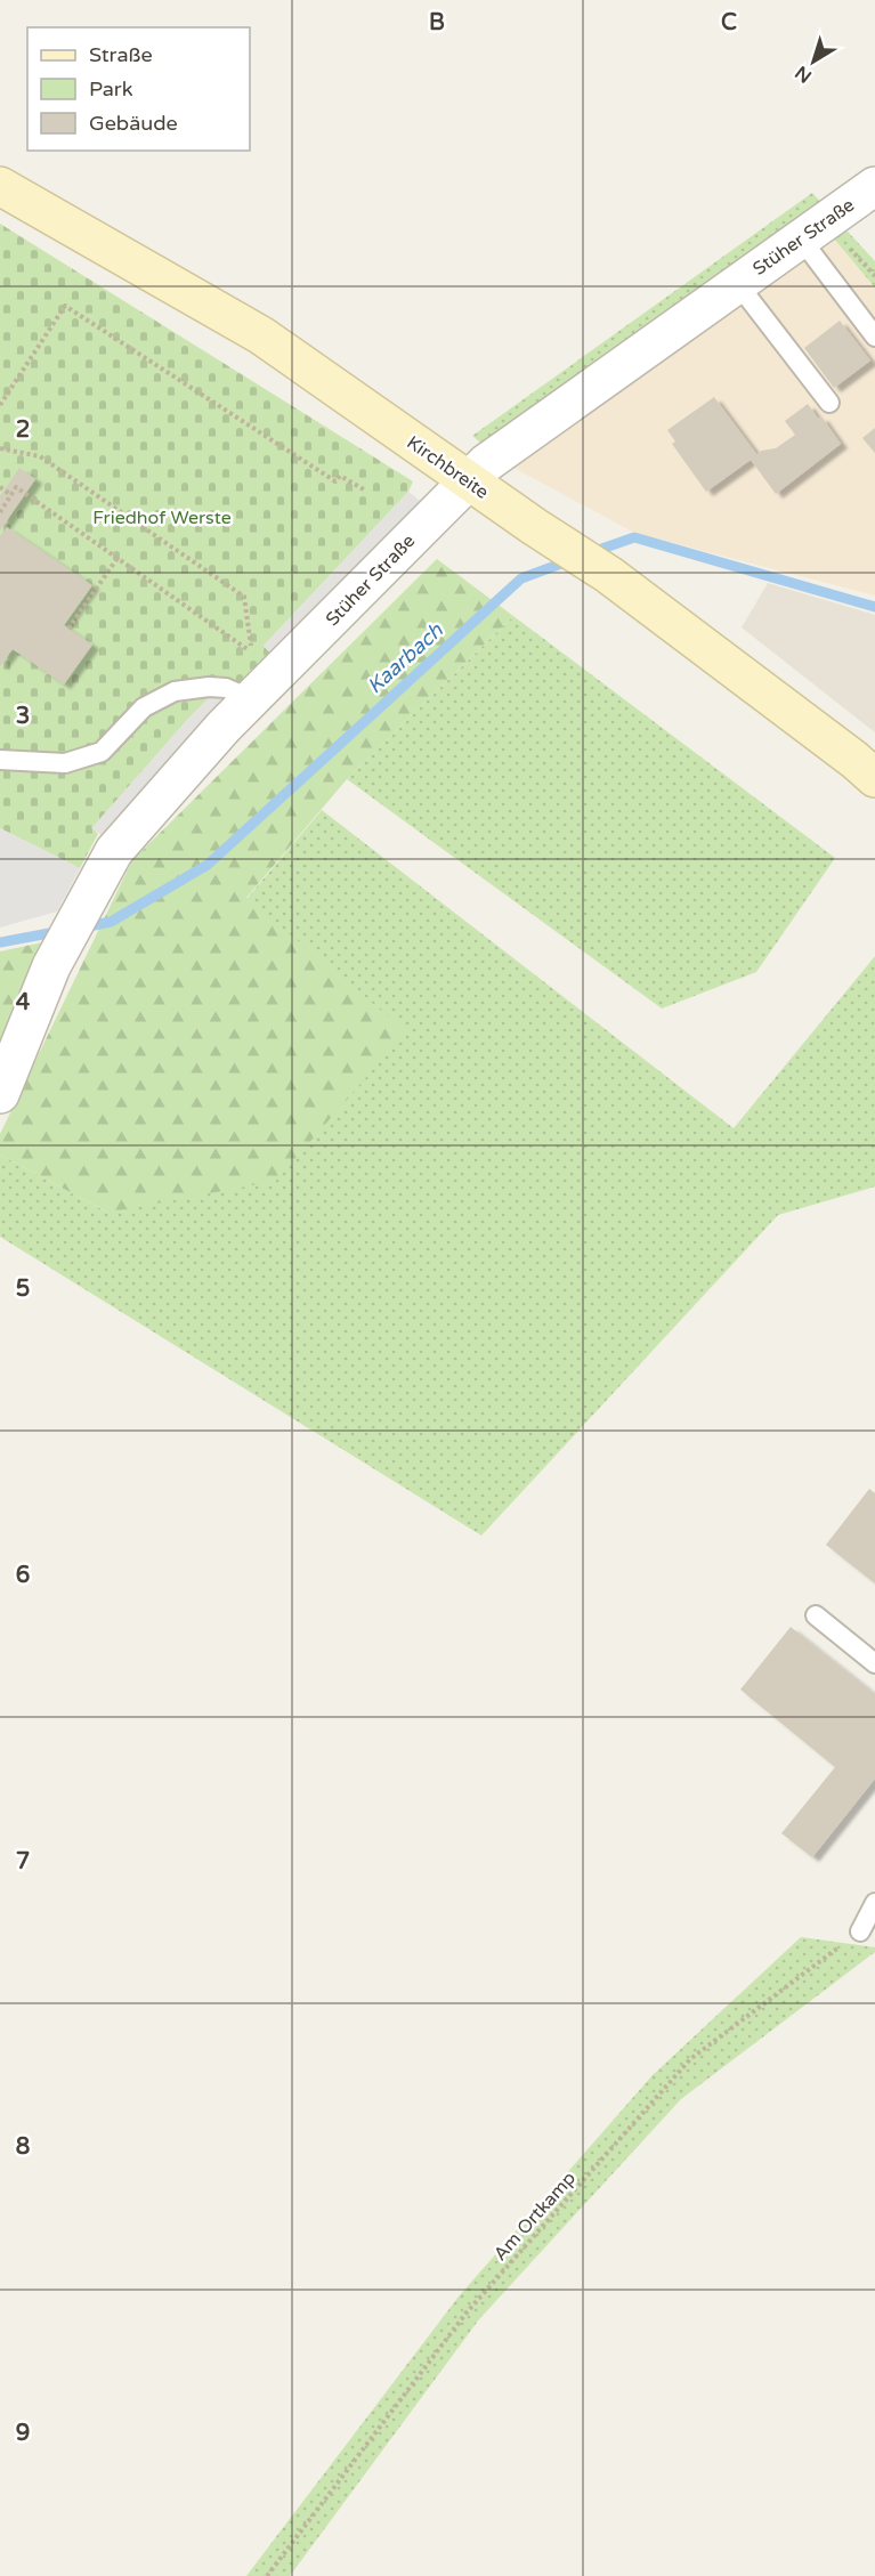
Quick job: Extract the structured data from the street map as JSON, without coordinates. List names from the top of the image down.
{
  "streets": {
    "street": ["Stüher Straße", "Kirchbreite"],
    "path": ["Am Ortkamp"]
  },
  "crossings": [
    ["Stüher Straße", "Kirchbreite"]
  ],
  "water": ["Kaarbach"],
  "parks": ["Friedhof Werste"],
  "legend": ["Straße", "Park", "Gebäude"],
  "north": "bottom left",
  "grid": {
    "columns": ["B", "C"],
    "rows": [
      "2",
      "3",
      "4",
      "5",
      "6",
      "7",
      "8",
      "9"
    ]
  }
}
